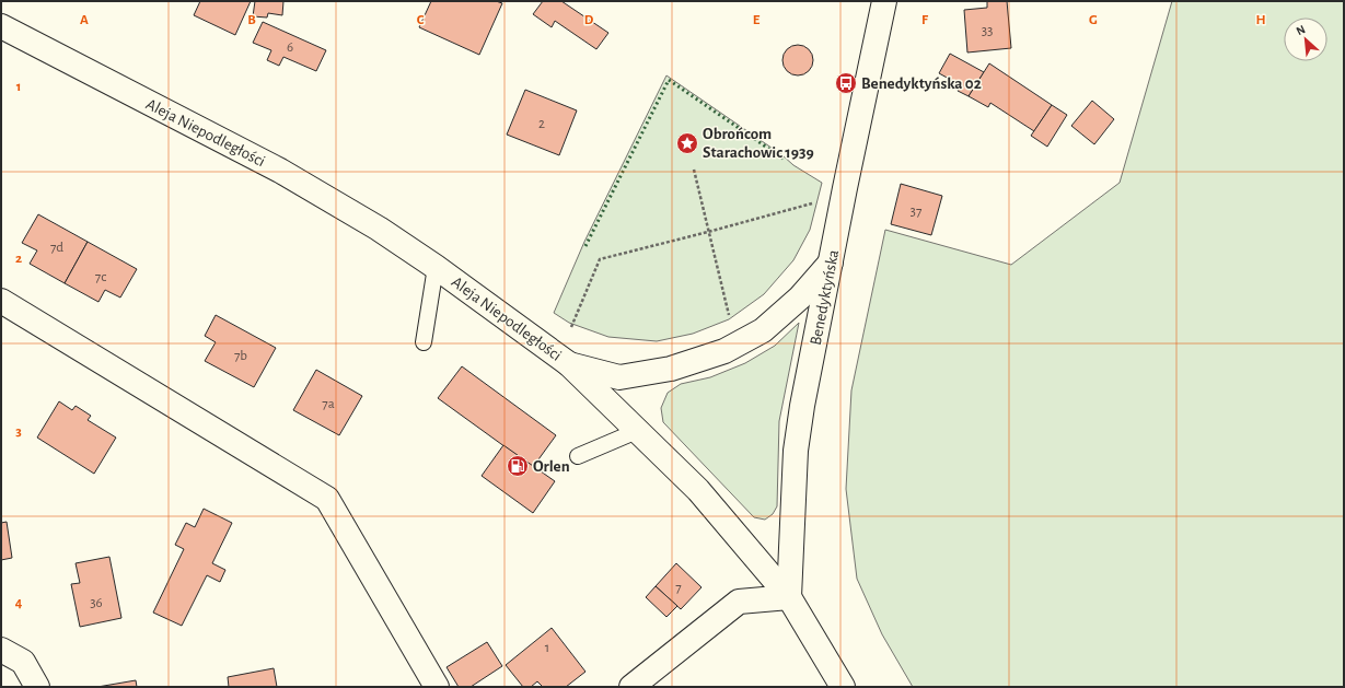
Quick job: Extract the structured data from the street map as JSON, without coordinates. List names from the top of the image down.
{
  "streets": {
    "street": ["Aleja Niepodległości", "Benedyktyńska"]
  },
  "crossings": [
    ["Aleja Niepodległości", "Benedyktyńska"]
  ],
  "places": {
    "bus stop": ["Benedyktyńska 02"],
    "place": ["Obrońcom Starachowic 1939"],
    "fuel station": ["Orlen"]
  },
  "house_numbers": [
    "33",
    "6",
    "2",
    "37",
    "7d",
    "7c",
    "7b",
    "7a",
    "7",
    "36",
    "1"
  ],
  "north": "top left",
  "grid": {
    "columns": [
      "A",
      "B",
      "C",
      "D",
      "E",
      "F",
      "G",
      "H"
    ],
    "rows": [
      "1",
      "2",
      "3",
      "4"
    ]
  }
}
